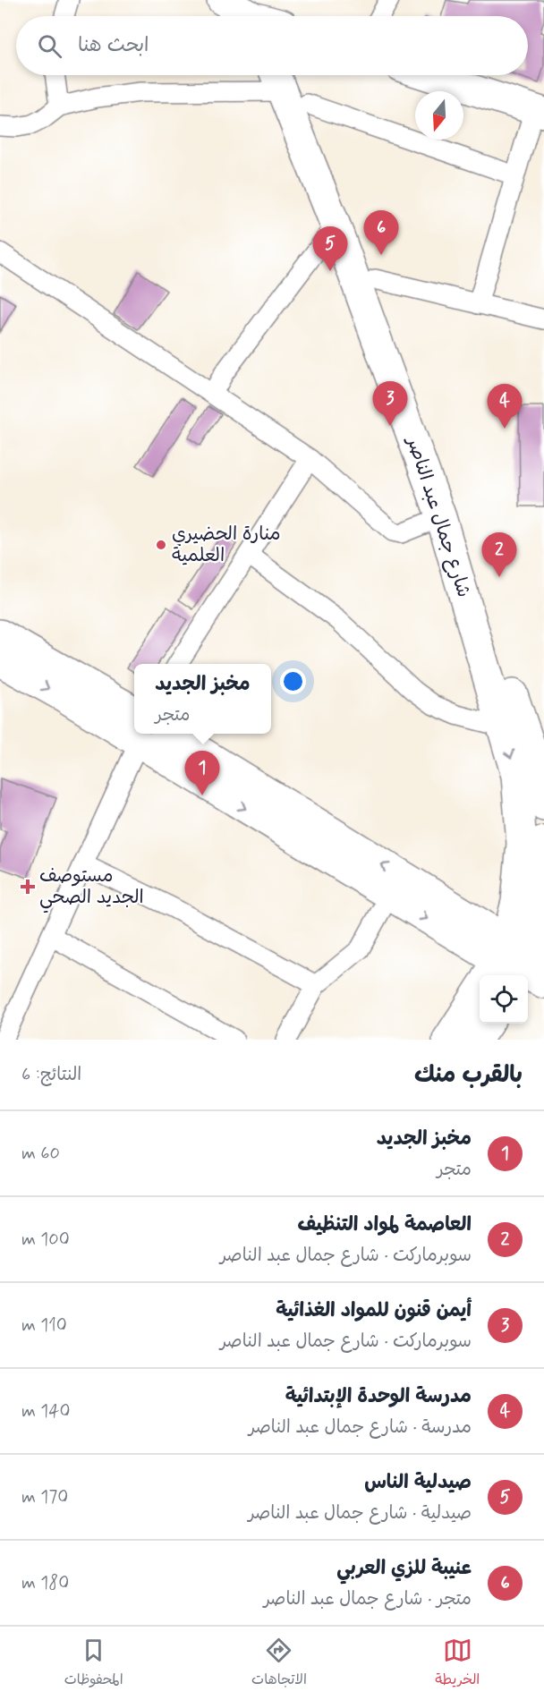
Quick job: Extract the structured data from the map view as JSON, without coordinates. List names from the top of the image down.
{
  "streets": {
    "main road": ["شارع جمال عبد الناصر"]
  },
  "places": {
    "other": ["منارة الحضيري العلمية"],
    "health": ["مستوصف الجديد الصحي"]
  },
  "north": "bottom",
  "page": {
    "search": "ابحث هنا",
    "pins": [
      "6",
      "5",
      "3",
      "4",
      "2",
      "1"
    ],
    "popup": ["مخبز الجديد", "متجر"],
    "heading": ["بالقرب منك", "النتائج: 6"],
    "list": [
      {
        "mark": "1",
        "name": "مخبز الجديد",
        "note": "متجر",
        "value": "60 m"
      },
      {
        "mark": "2",
        "name": "العاصمة لمواد التنظيف",
        "note": "سوبرماركت · شارع جمال عبد الناصر",
        "value": "100 m"
      },
      {
        "mark": "3",
        "name": "أيمن قنون للمواد الغذائية",
        "note": "سوبرماركت · شارع جمال عبد الناصر",
        "value": "110 m"
      },
      {
        "mark": "4",
        "name": "مدرسة الوحدة الإبتدائية",
        "note": "مدرسة · شارع جمال عبد الناصر",
        "value": "140 m"
      },
      {
        "mark": "5",
        "name": "صيدلية الناس",
        "note": "صيدلية · شارع جمال عبد الناصر",
        "value": "170 m"
      },
      {
        "mark": "6",
        "name": "عنيبة للزي العربي",
        "note": "متجر · شارع جمال عبد الناصر",
        "value": "180 m"
      }
    ],
    "nav": ["الخريطة", "الاتجاهات", "المحفوظات"]
  }
}
